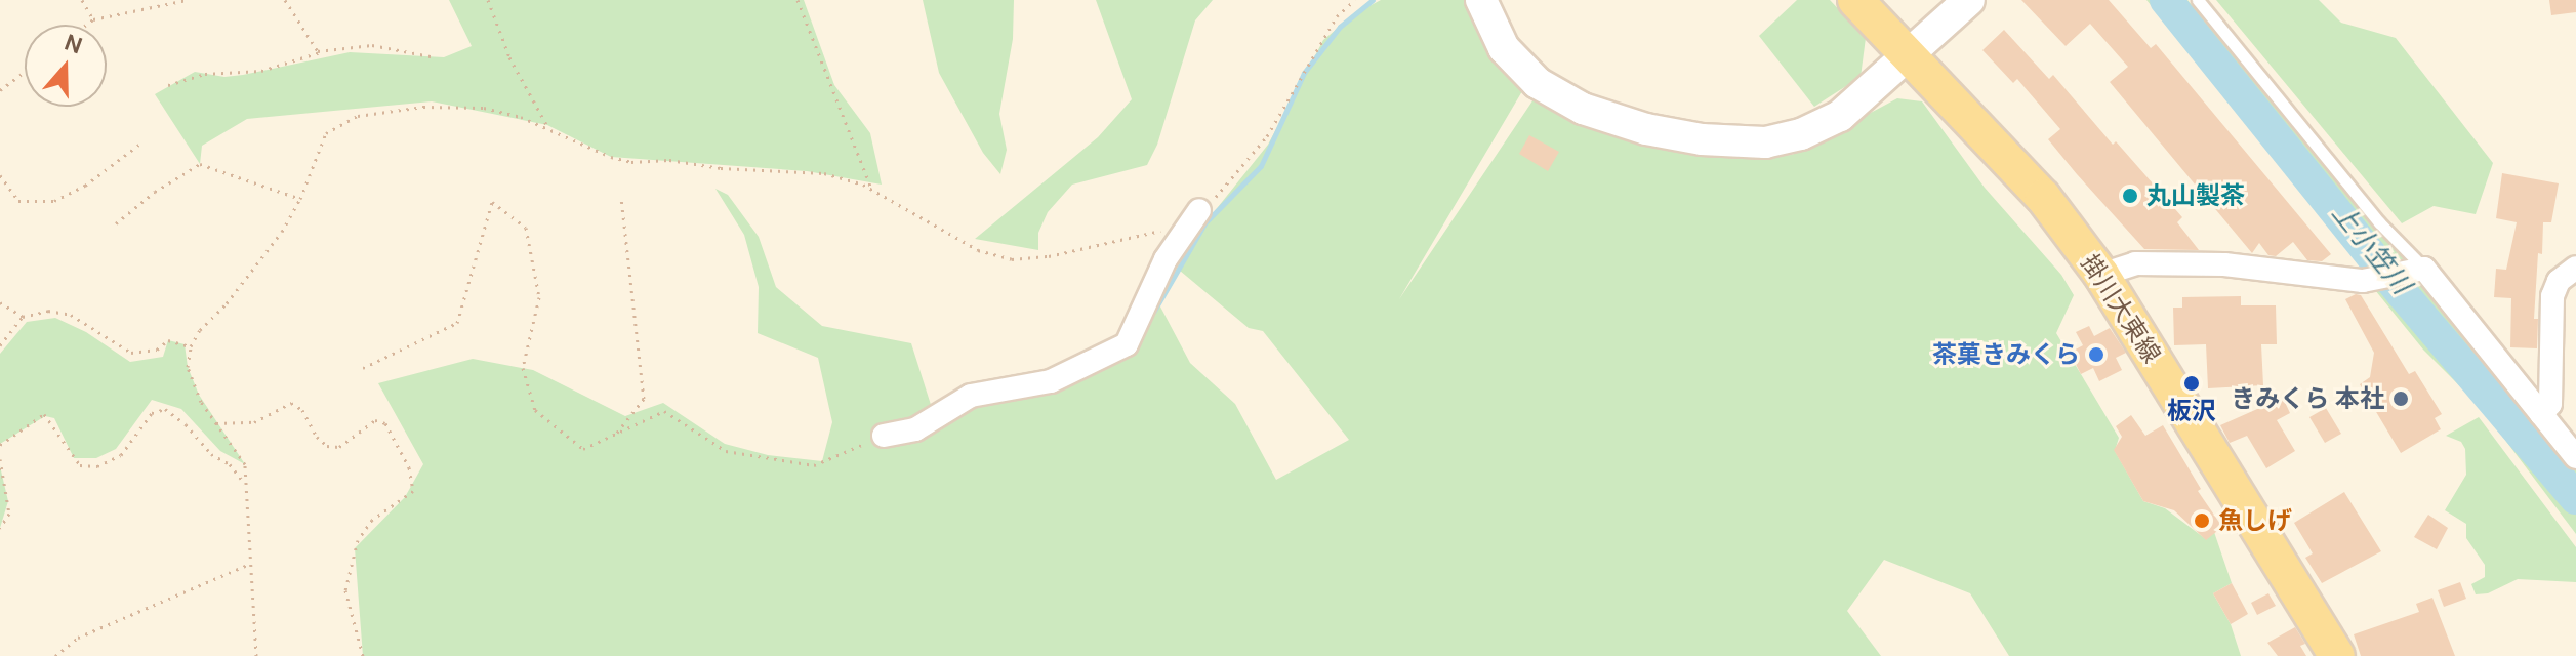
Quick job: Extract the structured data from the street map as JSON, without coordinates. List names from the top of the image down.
{
  "streets": {
    "main road": ["掛川大東線"]
  },
  "water": ["上小笠川"],
  "places": [
    "丸山製茶",
    "茶菓きみくら",
    "板沢",
    "きみくら 本社",
    "魚しげ"
  ],
  "north": "top"
}
